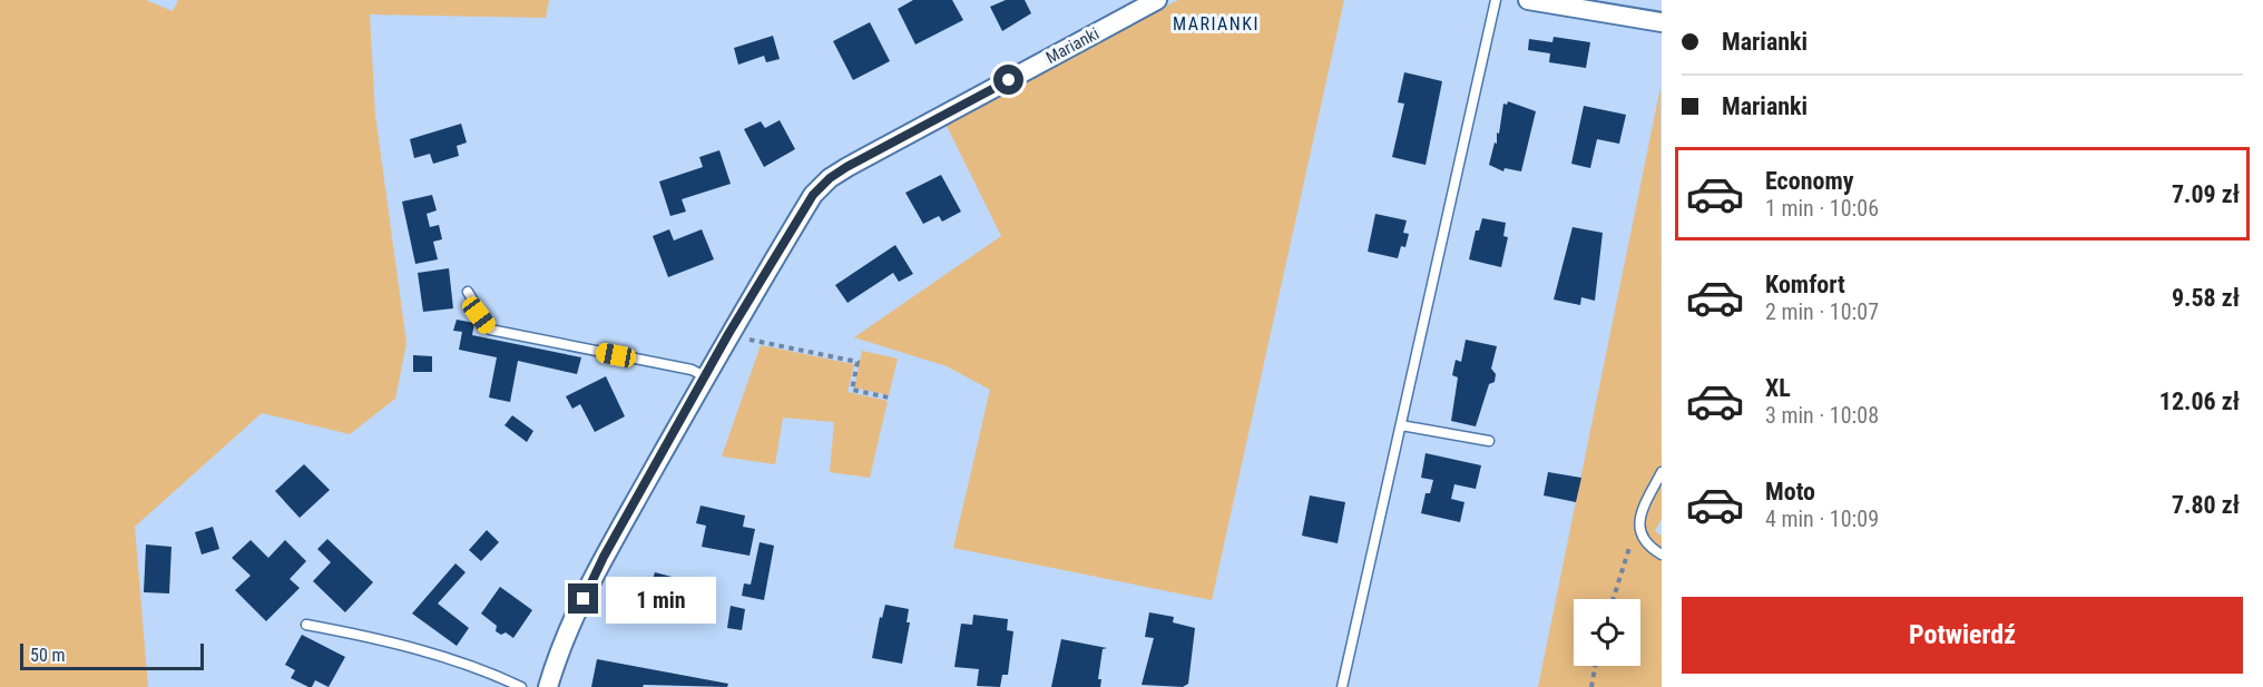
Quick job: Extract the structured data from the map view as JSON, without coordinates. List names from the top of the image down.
{
  "streets": {
    "street": ["Marianki"]
  },
  "districts": ["MARIANKI"],
  "scale_bar": "50 m",
  "page": {
    "banner": ["Marianki", "Marianki"],
    "list": [
      {
        "name": "Economy",
        "note": "1 min · 10:06",
        "value": "7.09 zł"
      },
      {
        "name": "Komfort",
        "note": "2 min · 10:07",
        "value": "9.58 zł"
      },
      {
        "name": "XL",
        "note": "3 min · 10:08",
        "value": "12.06 zł"
      },
      {
        "name": "Moto",
        "note": "4 min · 10:09",
        "value": "7.80 zł"
      }
    ],
    "bubble": "1 min",
    "buttons": "Potwierdź",
    "scale": "50 m"
  }
}
